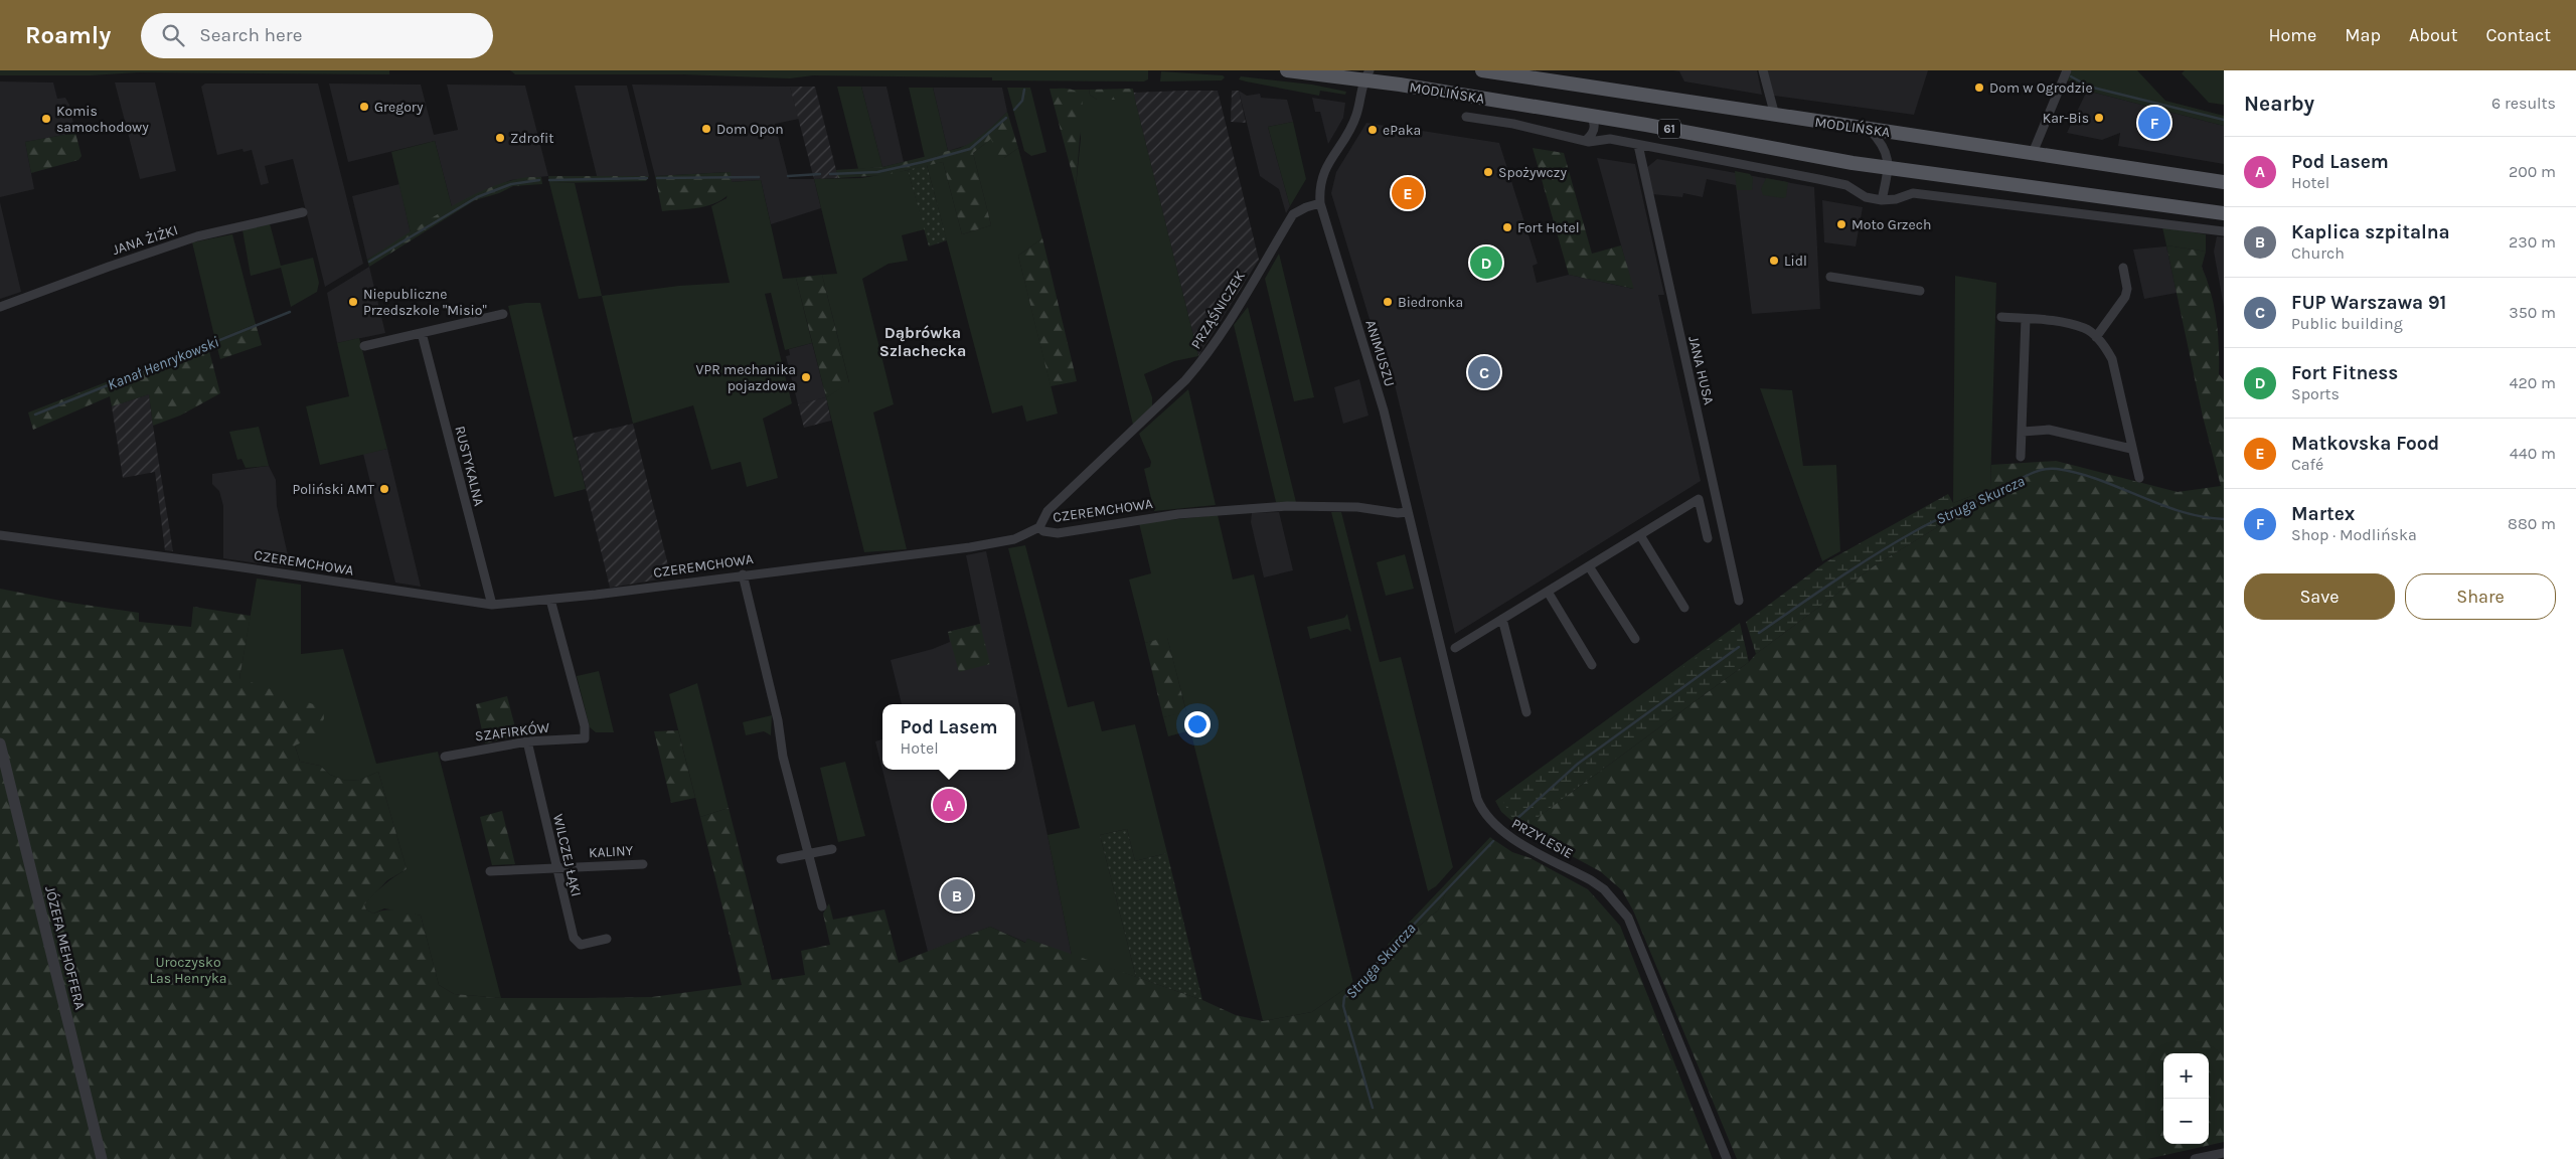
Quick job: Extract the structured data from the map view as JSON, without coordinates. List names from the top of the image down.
{
  "streets": {
    "main road": ["MODLIŃSKA", "61"],
    "street": [
      "JANA ŻIŻKI",
      "PRZĄŚNICZEK",
      "ANIMUSZU",
      "JANA HUSA",
      "RUSTYKALNA",
      "CZEREMCHOWA",
      "SZAFIRKÓW",
      "PRZYLESIE",
      "KALINY",
      "WILCZEJ ŁĄKI",
      "JÓZEFA MEHOFFERA"
    ]
  },
  "crossings": [
    ["MODLIŃSKA", "JANA HUSA"],
    ["PRZĄŚNICZEK", "ANIMUSZU"],
    ["PRZĄŚNICZEK", "CZEREMCHOWA"],
    ["ANIMUSZU", "CZEREMCHOWA"],
    ["ANIMUSZU", "PRZYLESIE"],
    ["RUSTYKALNA", "CZEREMCHOWA"],
    ["CZEREMCHOWA", "SZAFIRKÓW"],
    ["CZEREMCHOWA", "PRZYLESIE"],
    ["SZAFIRKÓW", "WILCZEJ ŁĄKI"],
    ["KALINY", "WILCZEJ ŁĄKI"]
  ],
  "districts": ["Dąbrówka Szlachecka"],
  "water": ["Kanał Henrykowski", "Struga Skurcza"],
  "parks": ["Uroczysko Las Henryka"],
  "places": [
    "Dom w Ogrodzie",
    "Gregory",
    "Kar-Bis",
    "Komis samochodowy",
    "Dom Opon",
    "ePaka",
    "Zdrofit",
    "Spożywczy",
    "Moto Grzech",
    "Fort Hotel",
    "Lidl",
    "Niepubliczne Przedszkole \"Misio\"",
    "Biedronka",
    "VPR mechanika pojazdowa",
    "Poliński AMT"
  ],
  "page": {
    "header": "Roamly",
    "search": "Search here",
    "nav": [
      "Home",
      "Map",
      "About",
      "Contact"
    ],
    "heading": ["Nearby", "6 results"],
    "pins": [
      "F",
      "E",
      "D",
      "C",
      "A",
      "B"
    ],
    "list": [
      {
        "mark": "A",
        "name": "Pod Lasem",
        "note": "Hotel",
        "value": "200 m"
      },
      {
        "mark": "B",
        "name": "Kaplica szpitalna",
        "note": "Church",
        "value": "230 m"
      },
      {
        "mark": "C",
        "name": "FUP Warszawa 91",
        "note": "Public building",
        "value": "350 m"
      },
      {
        "mark": "D",
        "name": "Fort Fitness",
        "note": "Sports",
        "value": "420 m"
      },
      {
        "mark": "E",
        "name": "Matkovska Food",
        "note": "Café",
        "value": "440 m"
      },
      {
        "mark": "F",
        "name": "Martex",
        "note": "Shop · Modlińska",
        "value": "880 m"
      }
    ],
    "buttons": ["Save", "Share"],
    "popup": ["Pod Lasem", "Hotel"],
    "map_buttons": ["+", "−"]
  }
}
